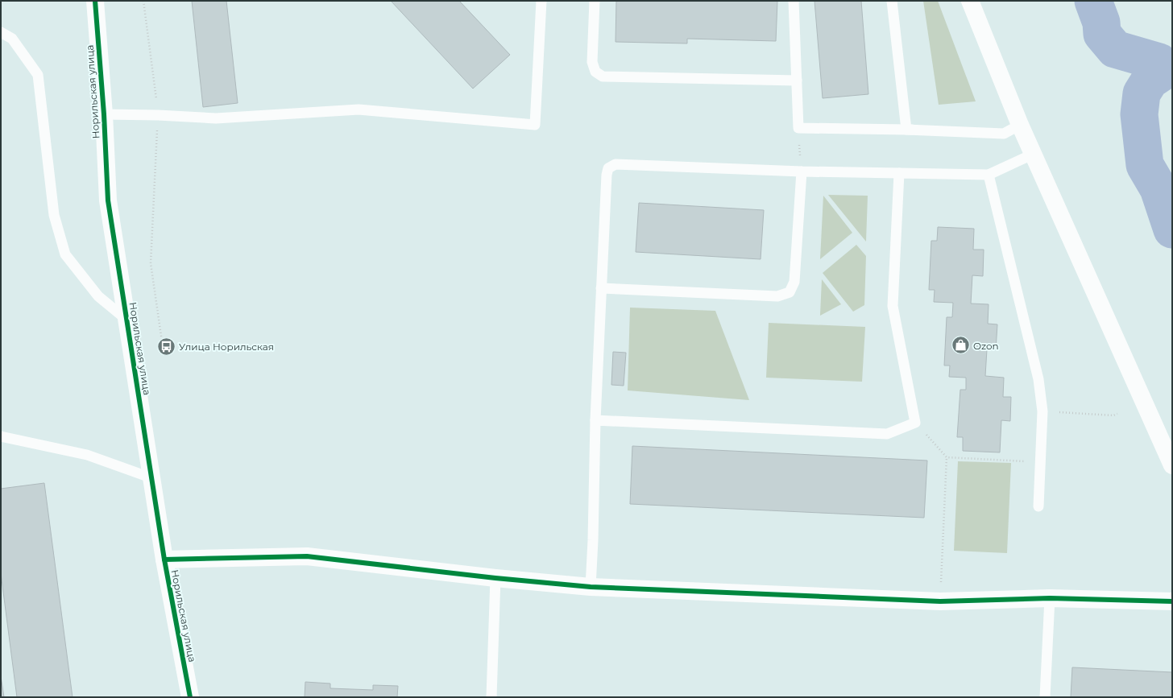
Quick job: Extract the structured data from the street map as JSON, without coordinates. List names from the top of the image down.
{
  "streets": {
    "street": ["Норильская улица"]
  },
  "places": {
    "shop": ["Ozon"],
    "bus stop": ["Улица Норильская"]
  }
}
